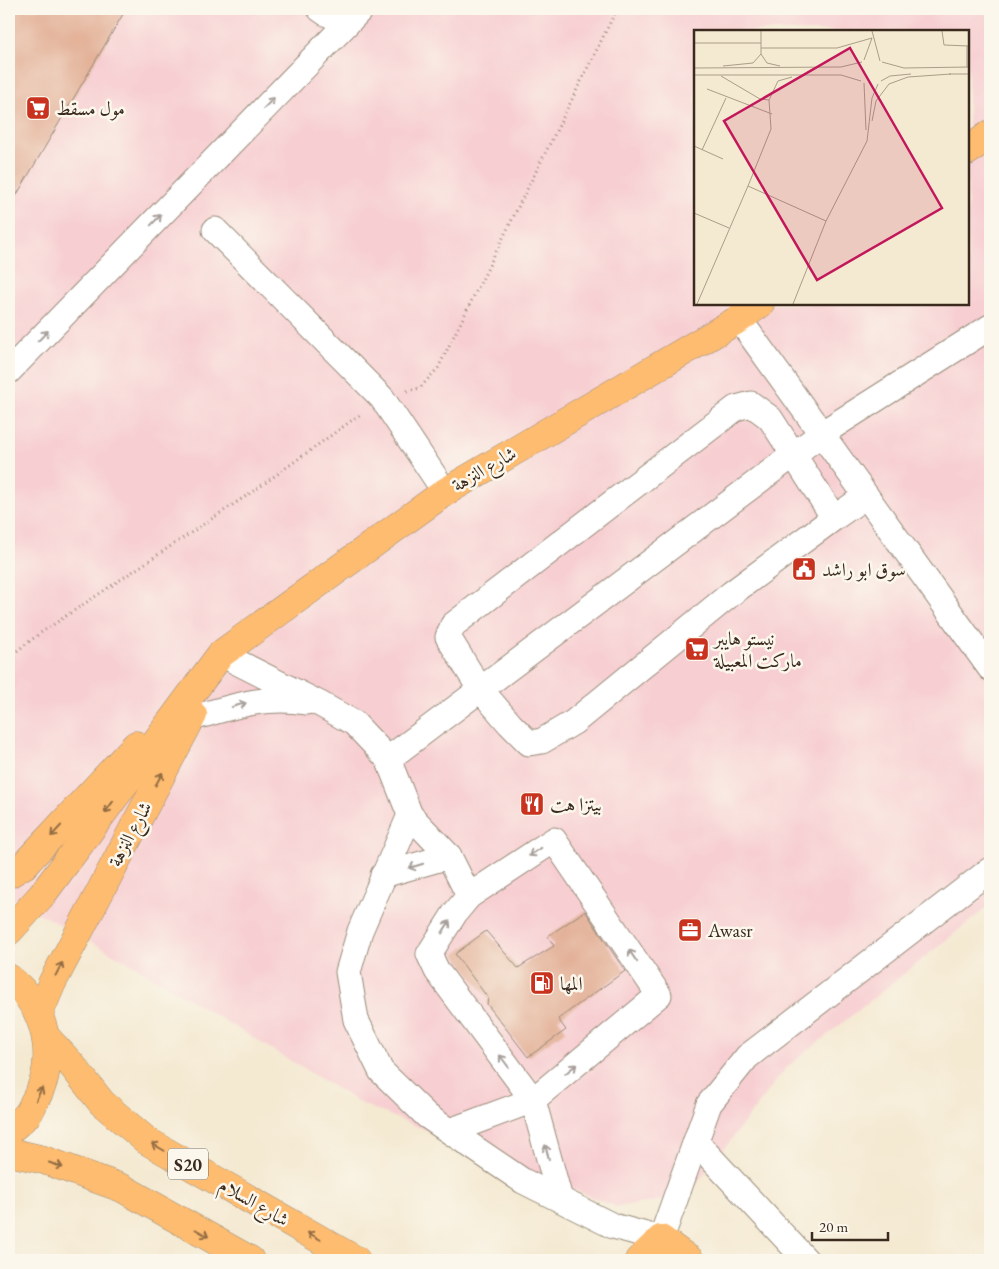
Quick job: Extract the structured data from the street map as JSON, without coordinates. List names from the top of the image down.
{
  "streets": {
    "main road": ["شارع النزهة", "S20", "شارع السلام"]
  },
  "crossings": [
    ["شارع النزهة", "S20"],
    ["شارع النزهة", "شارع السلام"],
    ["S20", "شارع السلام"]
  ],
  "places": {
    "supermarket": ["مول مسقط", "نيستو هايبر ماركت المعبيلة"],
    "public building": ["سوق ابو راشد"],
    "restaurant": ["بيتزا هت"],
    "office": ["Awasr"],
    "fuel station": ["المها"]
  },
  "scale_bar": "20 m"
}
